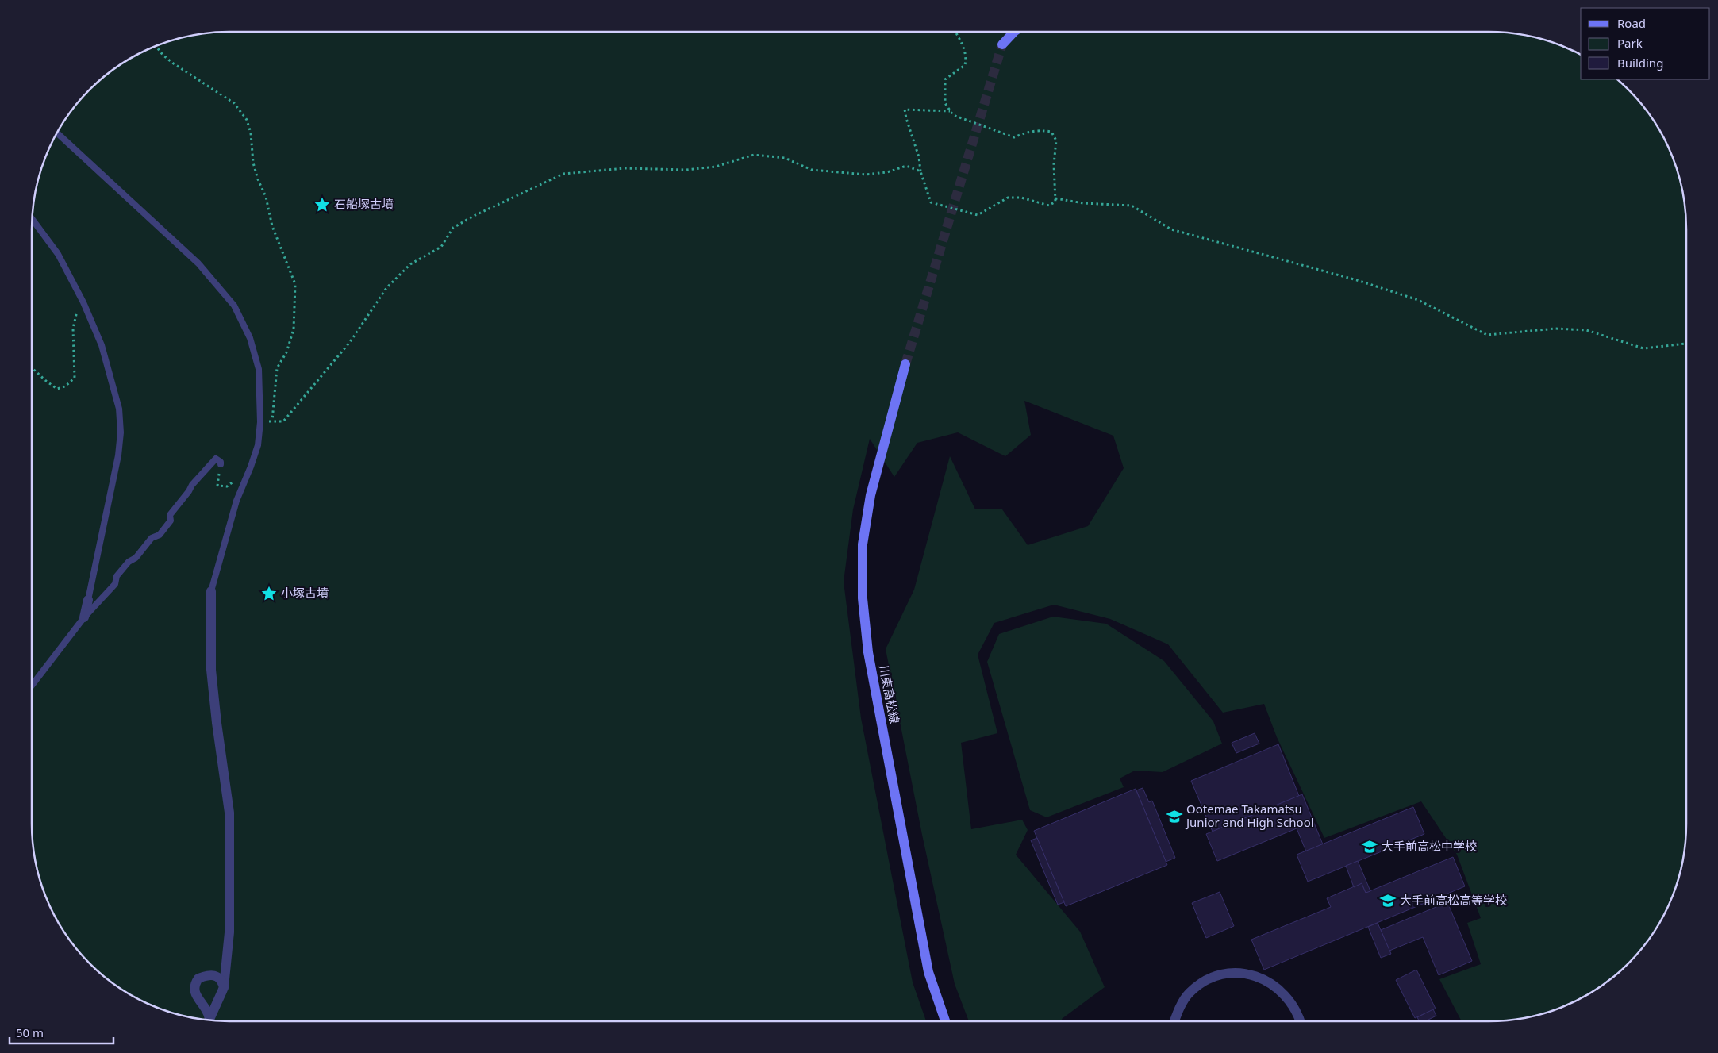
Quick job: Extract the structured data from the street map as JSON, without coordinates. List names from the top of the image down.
{
  "streets": {
    "main road": ["川東高松線"]
  },
  "places": {
    "place": ["石船塚古墳", "小塚古墳"],
    "school or university": ["Ootemae Takamatsu Junior and High School", "大手前高松中学校", "大手前高松高等学校"]
  },
  "legend": ["Road", "Park", "Building"],
  "scale_bar": "50 m"
}
